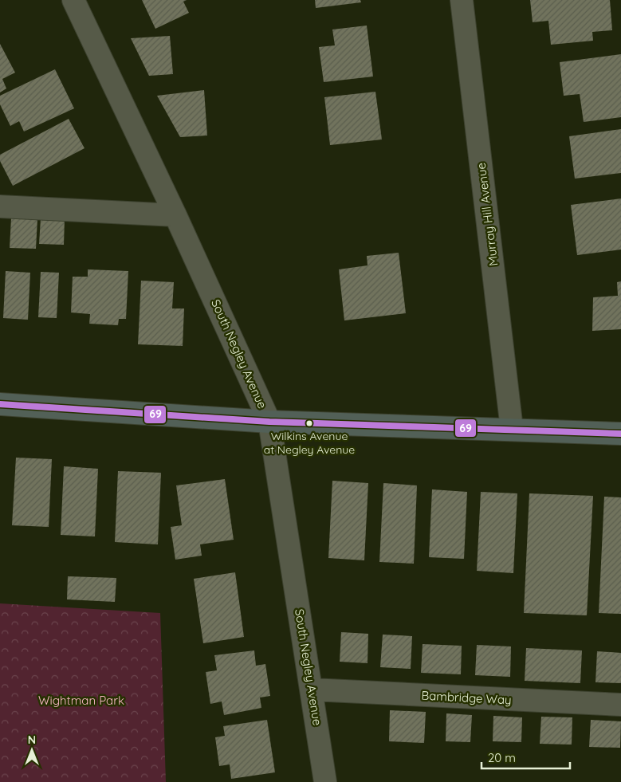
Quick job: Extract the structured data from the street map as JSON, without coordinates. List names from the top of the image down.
{
  "streets": {
    "street": ["Murray Hill Avenue", "South Negley Avenue", "Bambridge Way"]
  },
  "crossings": [
    ["South Negley Avenue", "Bambridge Way"]
  ],
  "parks": ["Wightman Park"],
  "places": ["Wilkins Avenue at Negley Avenue"],
  "lines": ["transit line 69"],
  "scale_bar": "20 m",
  "north": "top"
}
